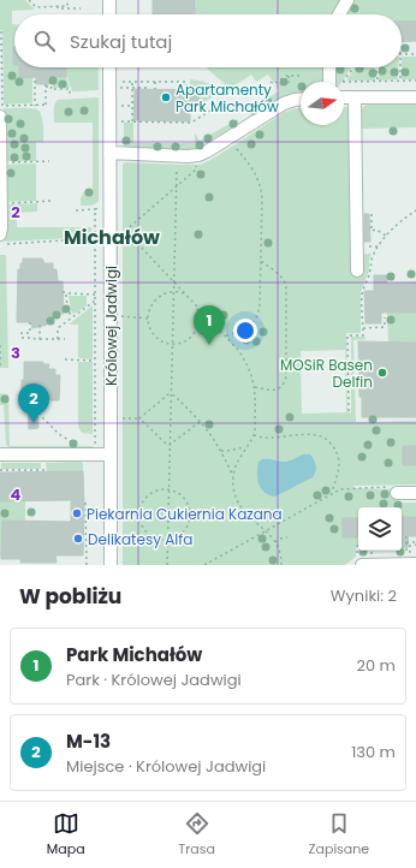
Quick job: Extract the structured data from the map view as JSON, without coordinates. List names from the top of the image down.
{
  "streets": {
    "street": ["Królowej Jadwigi"]
  },
  "districts": ["Michałów"],
  "places": [
    "Apartamenty Park Michałów",
    "MOSiR Basen Delfin",
    "Piekarnia Cukiernia Kazana",
    "Delikatesy Alfa"
  ],
  "north": "right",
  "page": {
    "search": "Szukaj tutaj",
    "pins": ["1", "2"],
    "heading": ["W pobliżu", "Wyniki: 2"],
    "list": [
      {
        "mark": "1",
        "name": "Park Michałów",
        "note": "Park · Królowej Jadwigi",
        "value": "20 m"
      },
      {
        "mark": "2",
        "name": "M-13",
        "note": "Miejsce · Królowej Jadwigi",
        "value": "130 m"
      }
    ],
    "nav": ["Mapa", "Trasa", "Zapisane"]
  },
  "grid": {
    "rows": ["2", "3", "4"]
  }
}
